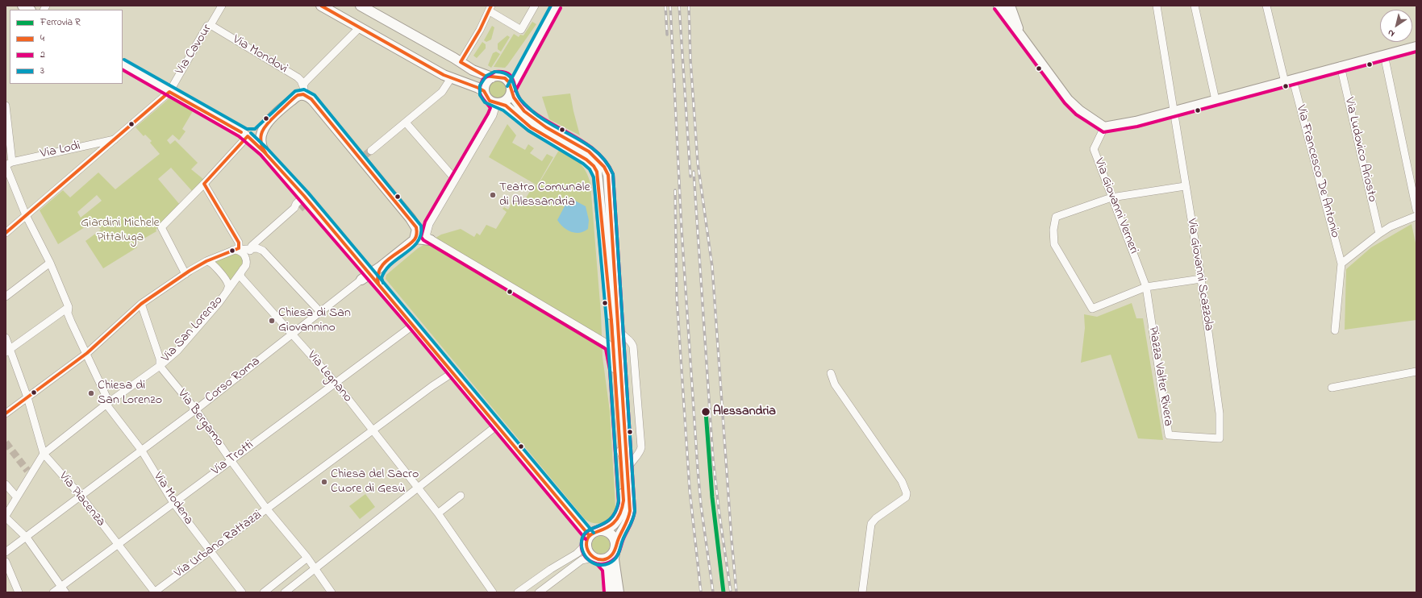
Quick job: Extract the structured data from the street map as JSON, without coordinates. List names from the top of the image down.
{
  "streets": {
    "street": [
      "Via Cavour",
      "Via Mondovì",
      "Via Ludovico Ariosto",
      "Via Lodi",
      "Via Francesco De Antonio",
      "Via Giovanni Verneri",
      "Via Giovanni Scazzola",
      "Via San Lorenzo",
      "Piazza Valter Rivera",
      "Via Legnano",
      "Corso Roma",
      "Via Bergamo",
      "Via Trotti",
      "Via Modena",
      "Via Piacenza",
      "Via Urbano Rattazzi"
    ]
  },
  "crossings": [
    ["Via Cavour", "Via Mondovì"],
    ["Via Cavour", "Via Lodi"],
    ["Via Cavour", "Via Modena"],
    ["Via Lodi", "Via Modena"],
    ["Via Giovanni Verneri", "Piazza Valter Rivera"],
    ["Via Giovanni Scazzola", "Piazza Valter Rivera"],
    ["Via San Lorenzo", "Via Legnano"],
    ["Via San Lorenzo", "Via Bergamo"],
    ["Via San Lorenzo", "Via Modena"],
    ["Via San Lorenzo", "Via Piacenza"],
    ["Via Legnano", "Corso Roma"],
    ["Via Legnano", "Via Trotti"],
    ["Via Legnano", "Via Urbano Rattazzi"],
    ["Corso Roma", "Via Bergamo"],
    ["Corso Roma", "Via Modena"],
    ["Corso Roma", "Via Piacenza"],
    ["Via Bergamo", "Via Trotti"],
    ["Via Bergamo", "Via Urbano Rattazzi"],
    ["Via Trotti", "Via Modena"],
    ["Via Trotti", "Via Piacenza"],
    ["Via Modena", "Via Urbano Rattazzi"],
    ["Via Piacenza", "Via Urbano Rattazzi"]
  ],
  "parks": ["Giardini Michele Pittaluga"],
  "places": [
    "Teatro Comunale di Alessandria",
    "Chiesa di San Giovannino",
    "Chiesa di San Lorenzo",
    "Alessandria",
    "Chiesa del Sacro Cuore di Gesù"
  ],
  "lines": [
    "transit line 4",
    "transit line 3",
    "transit line 2",
    "rail line R"
  ],
  "legend": [
    "Ferrovia R",
    "4",
    "2",
    "3"
  ],
  "north": "bottom left"
}
